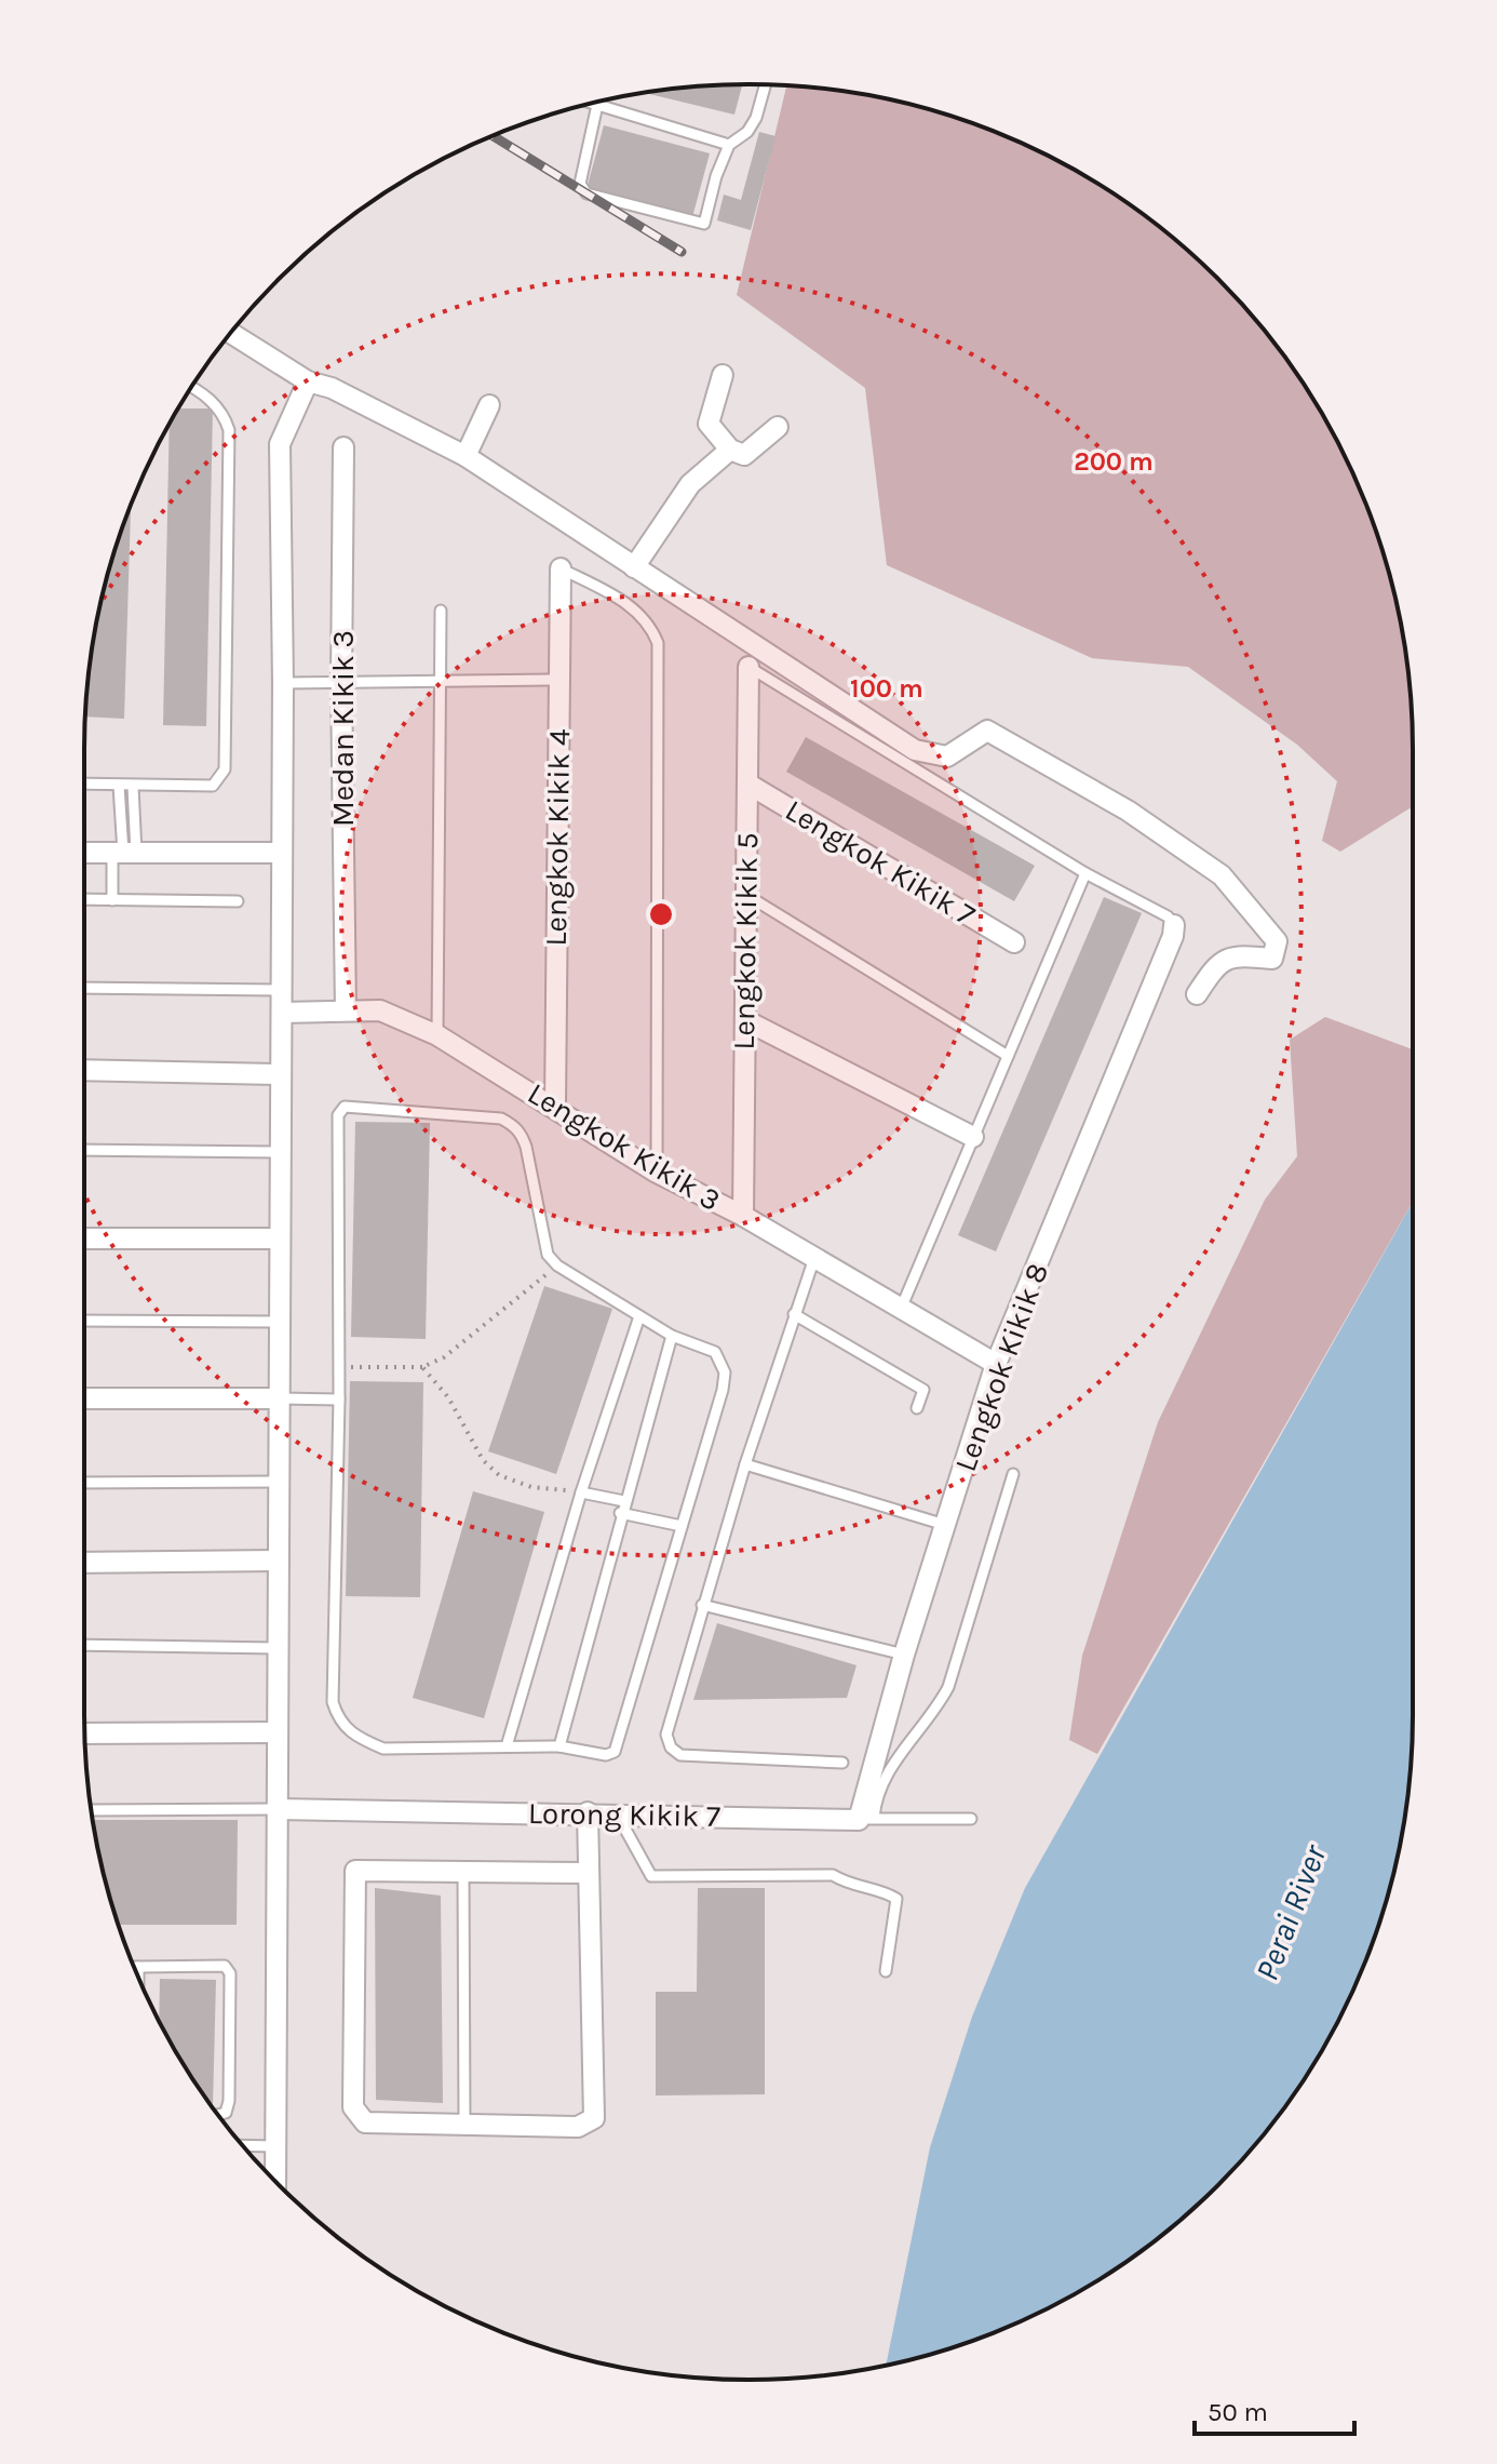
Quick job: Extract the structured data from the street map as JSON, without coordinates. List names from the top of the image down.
{
  "streets": {
    "street": [
      "Medan Kikik 3",
      "Lengkok Kikik 4",
      "Lengkok Kikik 7",
      "Lengkok Kikik 5",
      "Lengkok Kikik 3",
      "Lengkok Kikik 8",
      "Lorong Kikik 7"
    ]
  },
  "crossings": [
    ["Medan Kikik 3", "Lengkok Kikik 3"],
    ["Lengkok Kikik 4", "Lengkok Kikik 3"],
    ["Lengkok Kikik 7", "Lengkok Kikik 5"],
    ["Lengkok Kikik 5", "Lengkok Kikik 3"],
    ["Lengkok Kikik 3", "Lengkok Kikik 8"],
    ["Lengkok Kikik 8", "Lorong Kikik 7"]
  ],
  "water": ["Perai River"],
  "scale_bar": "50 m",
  "rings": ["200 m", "100 m"]
}
